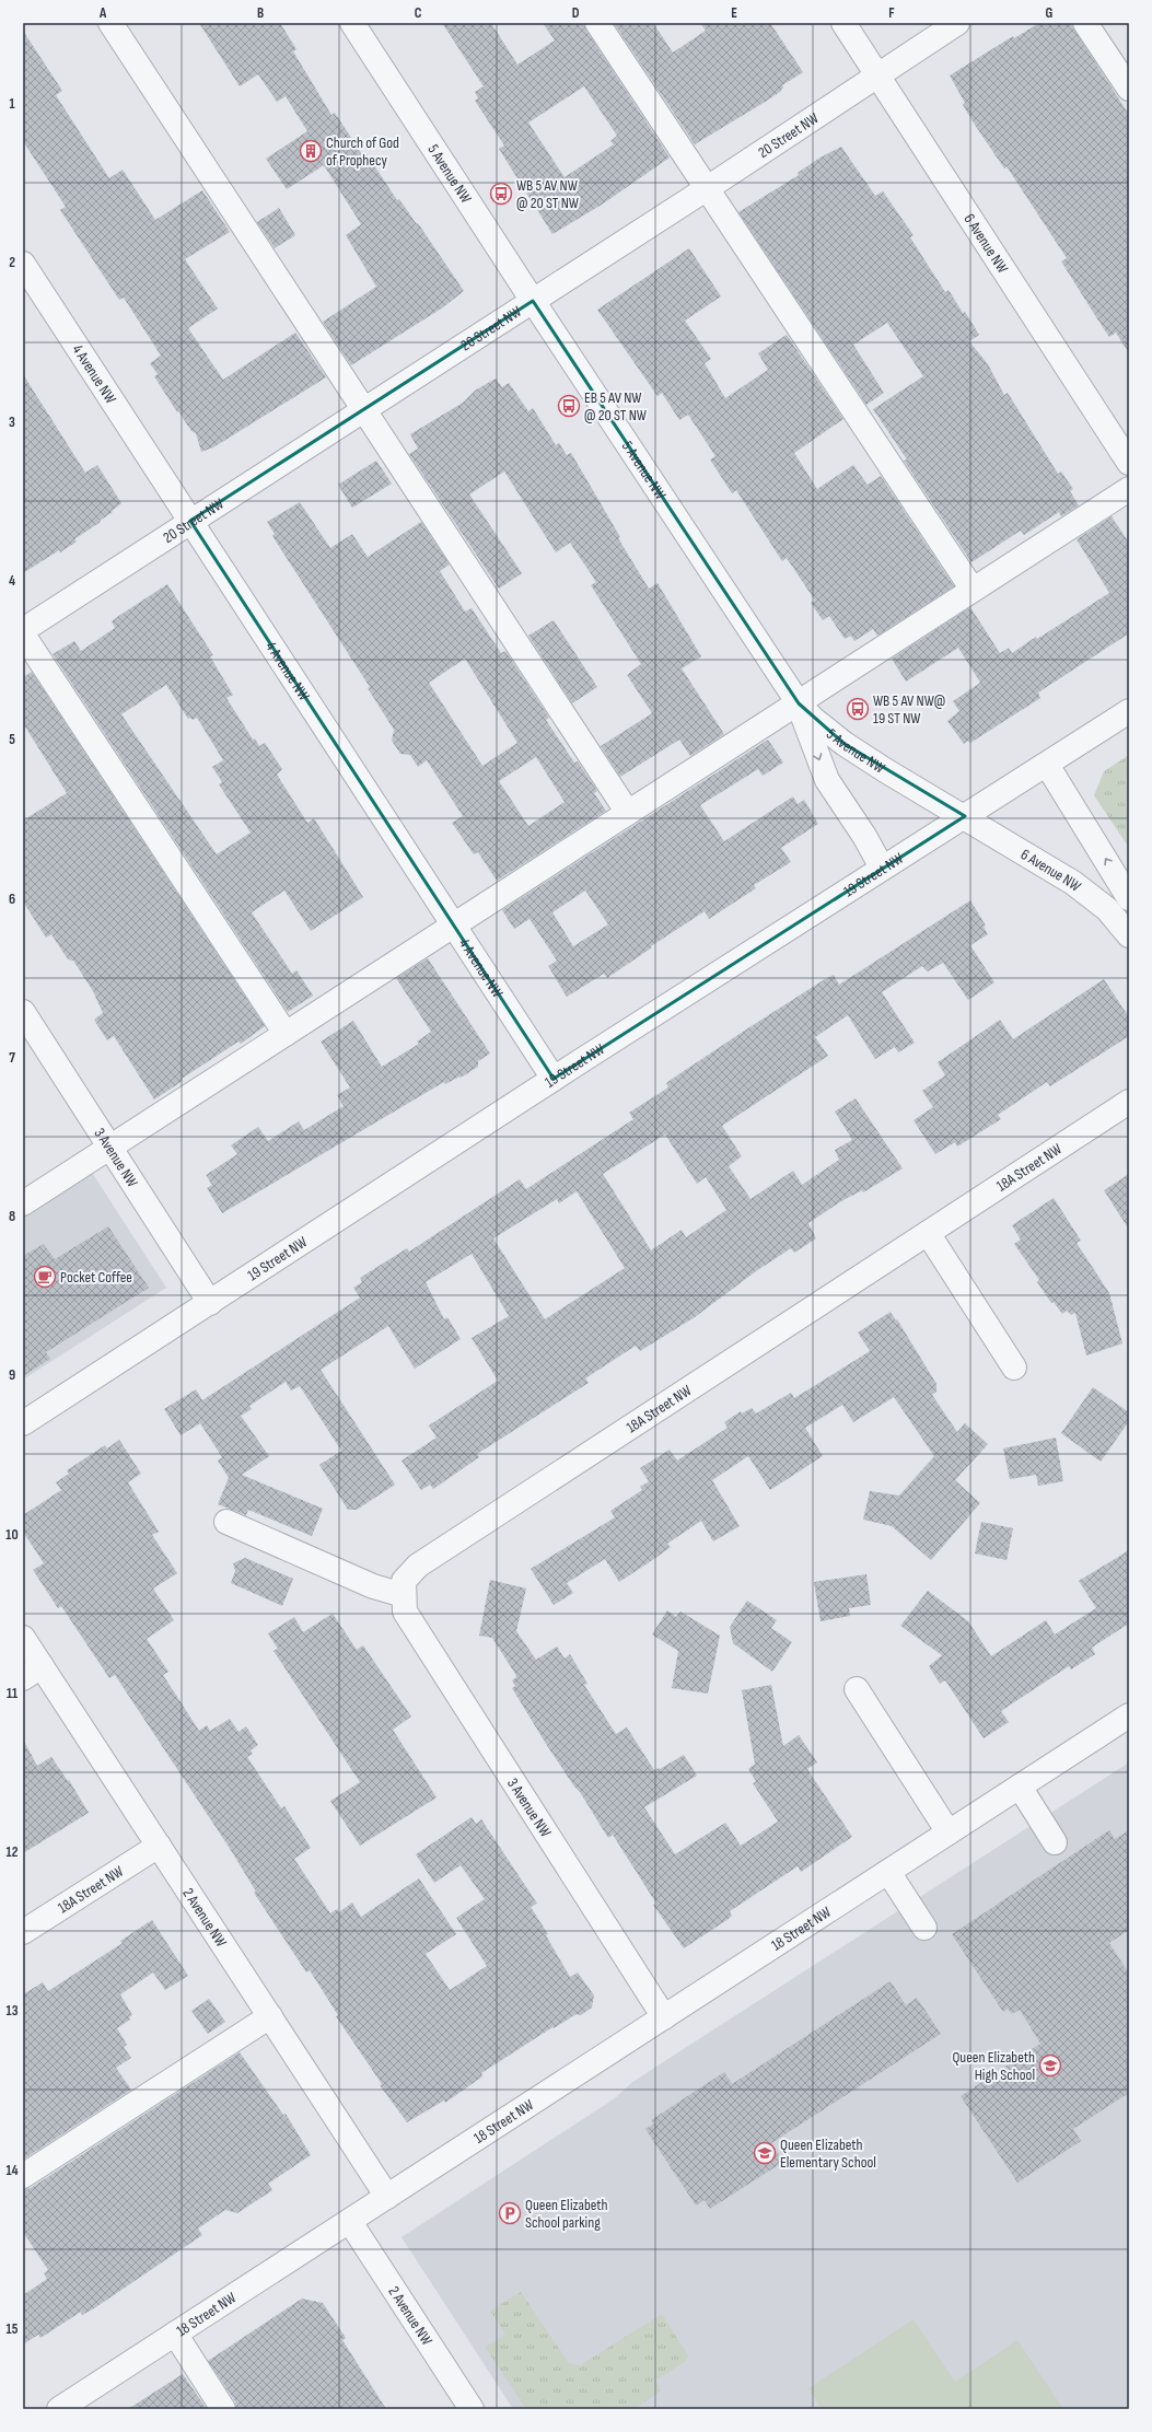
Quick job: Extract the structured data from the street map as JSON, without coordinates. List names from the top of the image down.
{
  "streets": {
    "street": [
      "20 Street NW",
      "5 Avenue NW",
      "6 Avenue NW",
      "4 Avenue NW",
      "19 Street NW",
      "3 Avenue NW",
      "18A Street NW",
      "2 Avenue NW",
      "18 Street NW"
    ]
  },
  "crossings": [
    ["20 Street NW", "5 Avenue NW"],
    ["20 Street NW", "6 Avenue NW"],
    ["20 Street NW", "4 Avenue NW"],
    ["5 Avenue NW", "6 Avenue NW"],
    ["5 Avenue NW", "19 Street NW"],
    ["6 Avenue NW", "19 Street NW"],
    ["4 Avenue NW", "19 Street NW"],
    ["19 Street NW", "3 Avenue NW"],
    ["3 Avenue NW", "18A Street NW"],
    ["3 Avenue NW", "18 Street NW"],
    ["18A Street NW", "2 Avenue NW"],
    ["2 Avenue NW", "18 Street NW"]
  ],
  "places": {
    "building": ["Church of God of Prophecy"],
    "bus stop": ["WB 5 AV NW @ 20 ST NW", "EB 5 AV NW @ 20 ST NW", "WB 5 AV NW@ 19 ST NW"],
    "cafe": ["Pocket Coffee"],
    "school or university": ["Queen Elizabeth High School", "Queen Elizabeth Elementary School"],
    "parking": ["Queen Elizabeth School parking"]
  },
  "grid": {
    "columns": [
      "A",
      "B",
      "C",
      "D",
      "E",
      "F",
      "G"
    ],
    "rows": [
      "1",
      "2",
      "3",
      "4",
      "5",
      "6",
      "7",
      "8",
      "9",
      "10",
      "11",
      "12",
      "13",
      "14",
      "15"
    ]
  }
}
